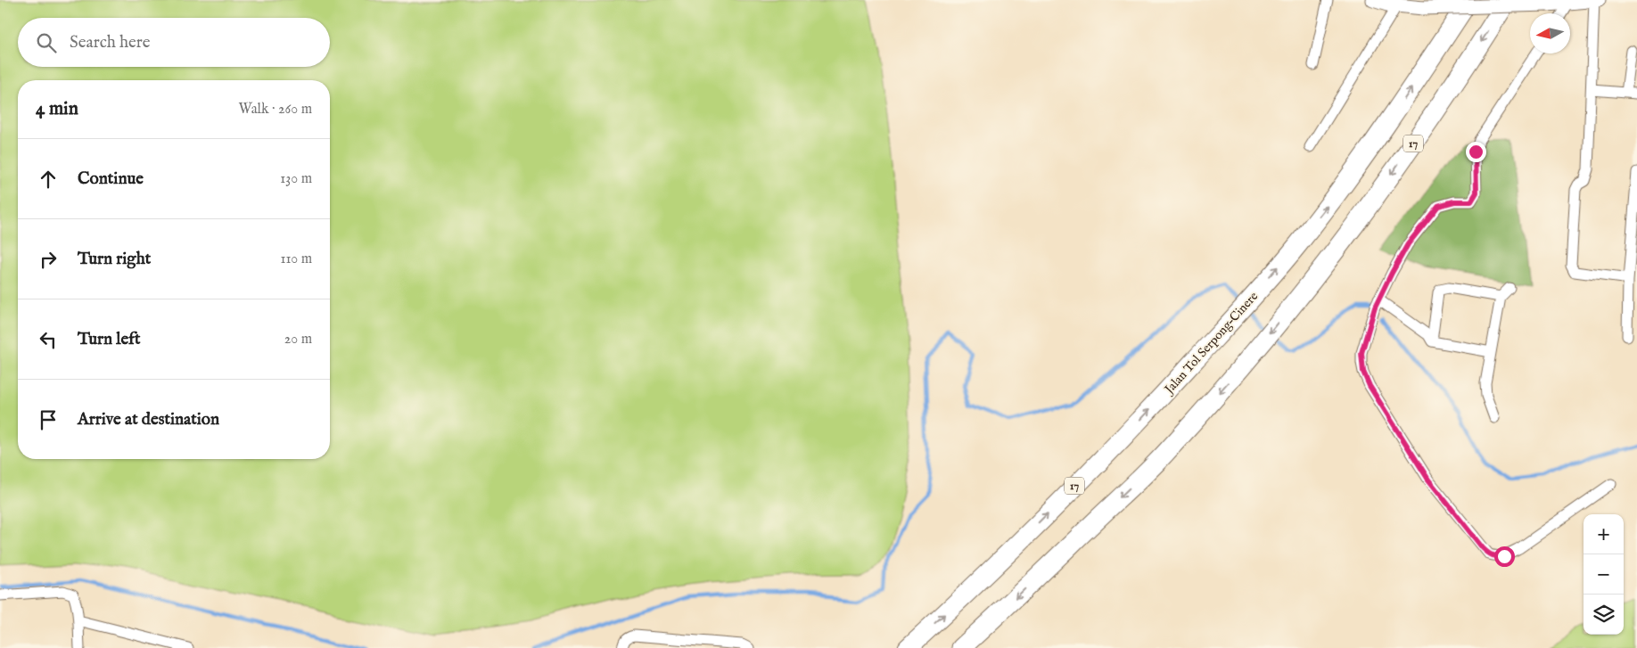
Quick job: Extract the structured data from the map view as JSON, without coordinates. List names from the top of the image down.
{
  "streets": {
    "highway": ["17", "Jalan Tol Serpong–Cinere"]
  },
  "north": "left",
  "page": {
    "search": "Search here",
    "heading": ["4 min", "Walk · 260 m"],
    "list": [
      ["Continue", "130 m"],
      ["Turn right", "110 m"],
      ["Turn left", "20 m"],
      "Arrive at destination"
    ],
    "map_buttons": ["+", "−"]
  }
}
